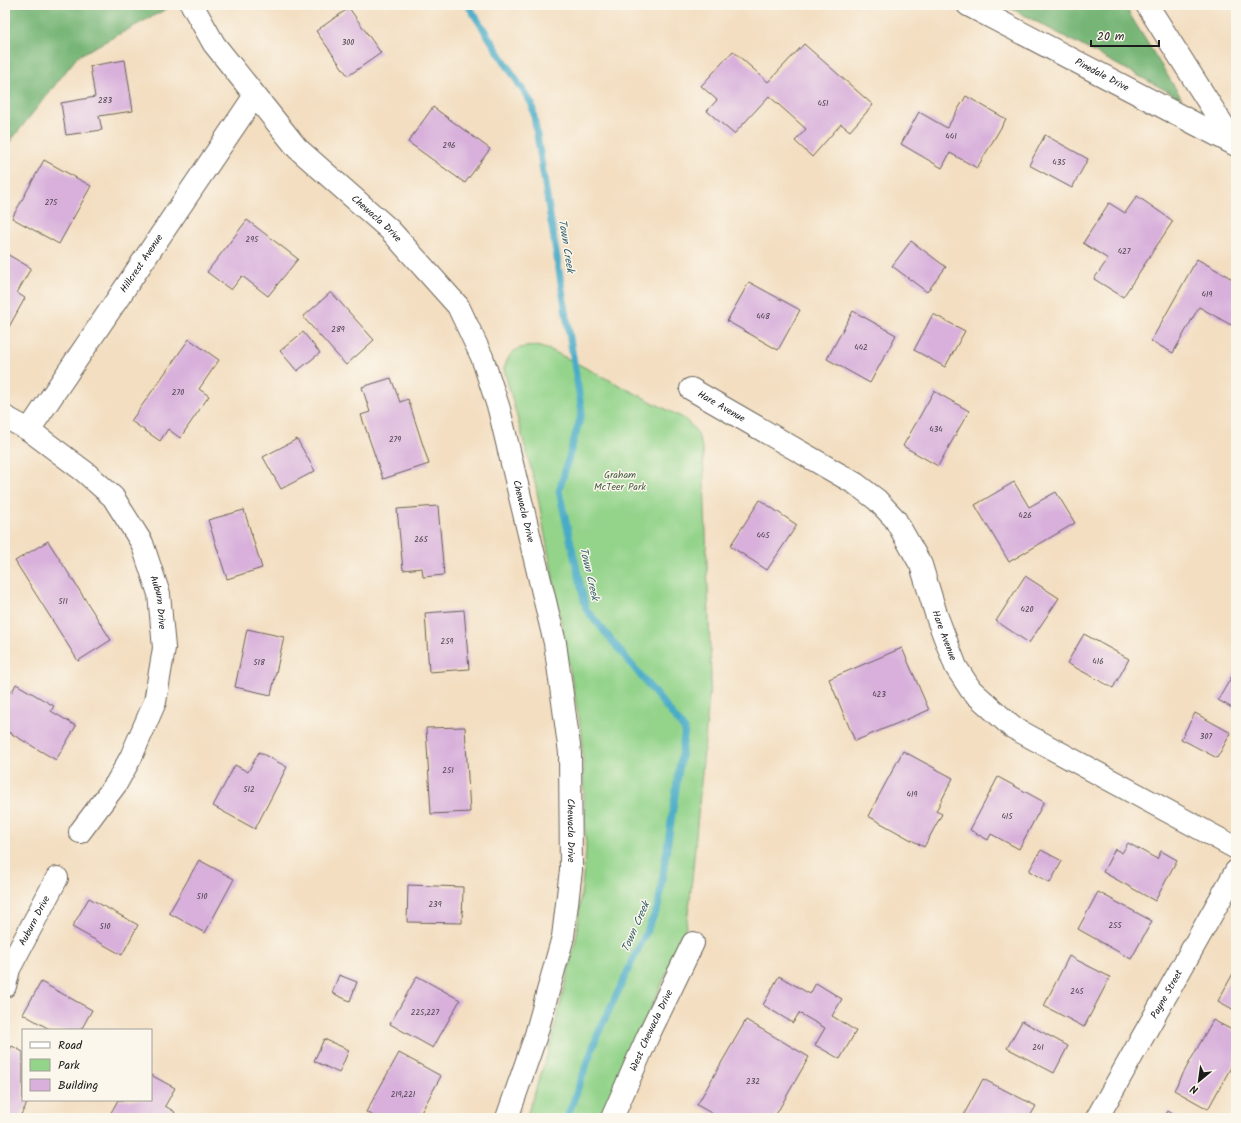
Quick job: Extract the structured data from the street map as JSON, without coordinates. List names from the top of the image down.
{
  "streets": {
    "street": [
      "Pinedale Drive",
      "Chewacla Drive",
      "Hillcrest Avenue",
      "Hare Avenue",
      "Auburn Drive",
      "Payne Street",
      "West Chewacla Drive"
    ]
  },
  "crossings": [
    ["Chewacla Drive", "Hillcrest Avenue"],
    ["Hillcrest Avenue", "Auburn Drive"]
  ],
  "water": ["Town Creek"],
  "parks": ["Graham McTeer Park"],
  "house_numbers": [
    "300",
    "283",
    "451",
    "441",
    "296",
    "435",
    "275",
    "295",
    "427",
    "419",
    "448",
    "289",
    "442",
    "270",
    "434",
    "279",
    "426",
    "445",
    "265",
    "511",
    "420",
    "259",
    "416",
    "518",
    "423",
    "307",
    "251",
    "512",
    "419",
    "415",
    "510",
    "239",
    "255",
    "510",
    "245",
    "225,227",
    "241",
    "232",
    "219,221"
  ],
  "legend": ["Road", "Park", "Building"],
  "scale_bar": "20 m",
  "north": "bottom left"
}
